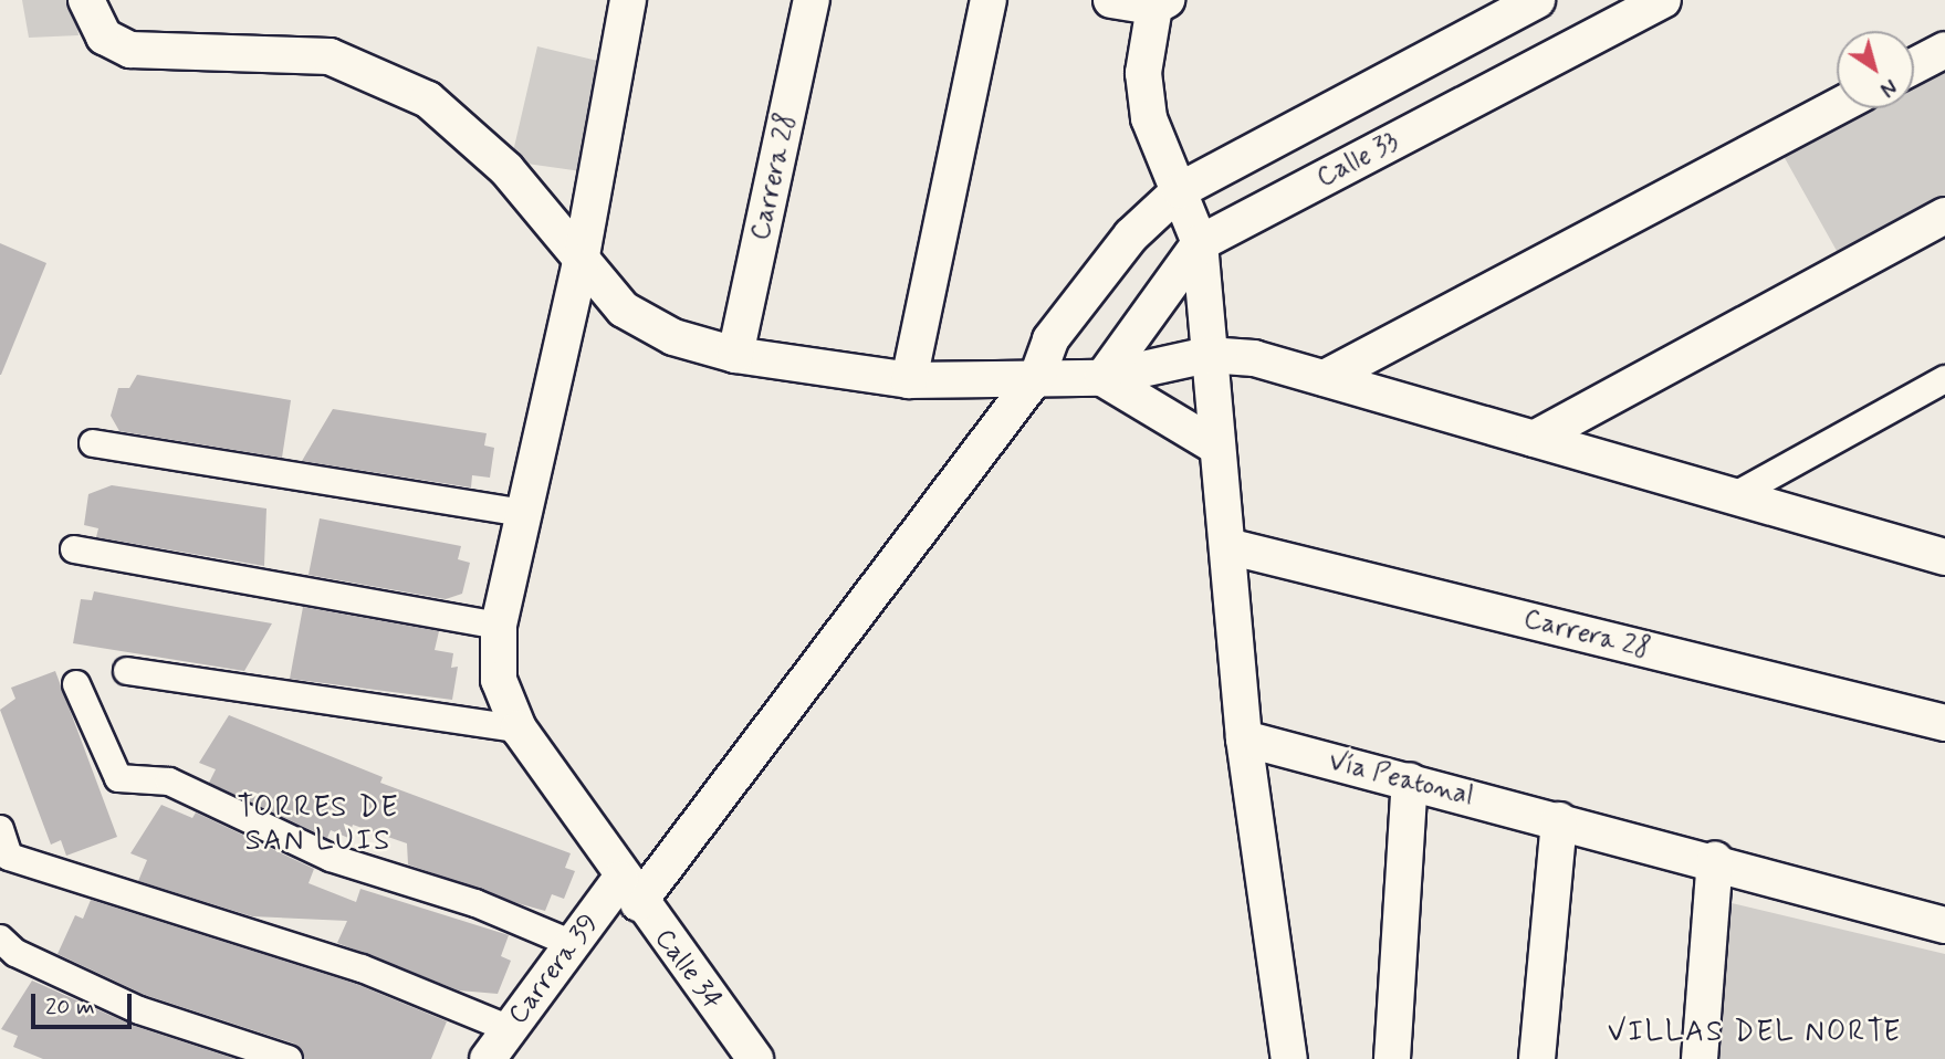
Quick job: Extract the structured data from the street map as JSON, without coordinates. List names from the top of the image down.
{
  "streets": {
    "street": [
      "Calle 33",
      "Carrera 28",
      "Vía Peatonal",
      "Carrera 39",
      "Calle 34"
    ]
  },
  "crossings": [
    ["Carrera 39", "Calle 34"]
  ],
  "districts": ["TORRES DE SAN LUIS", "VILLAS DEL NORTE"],
  "scale_bar": "20 m",
  "north": "bottom right"
}
